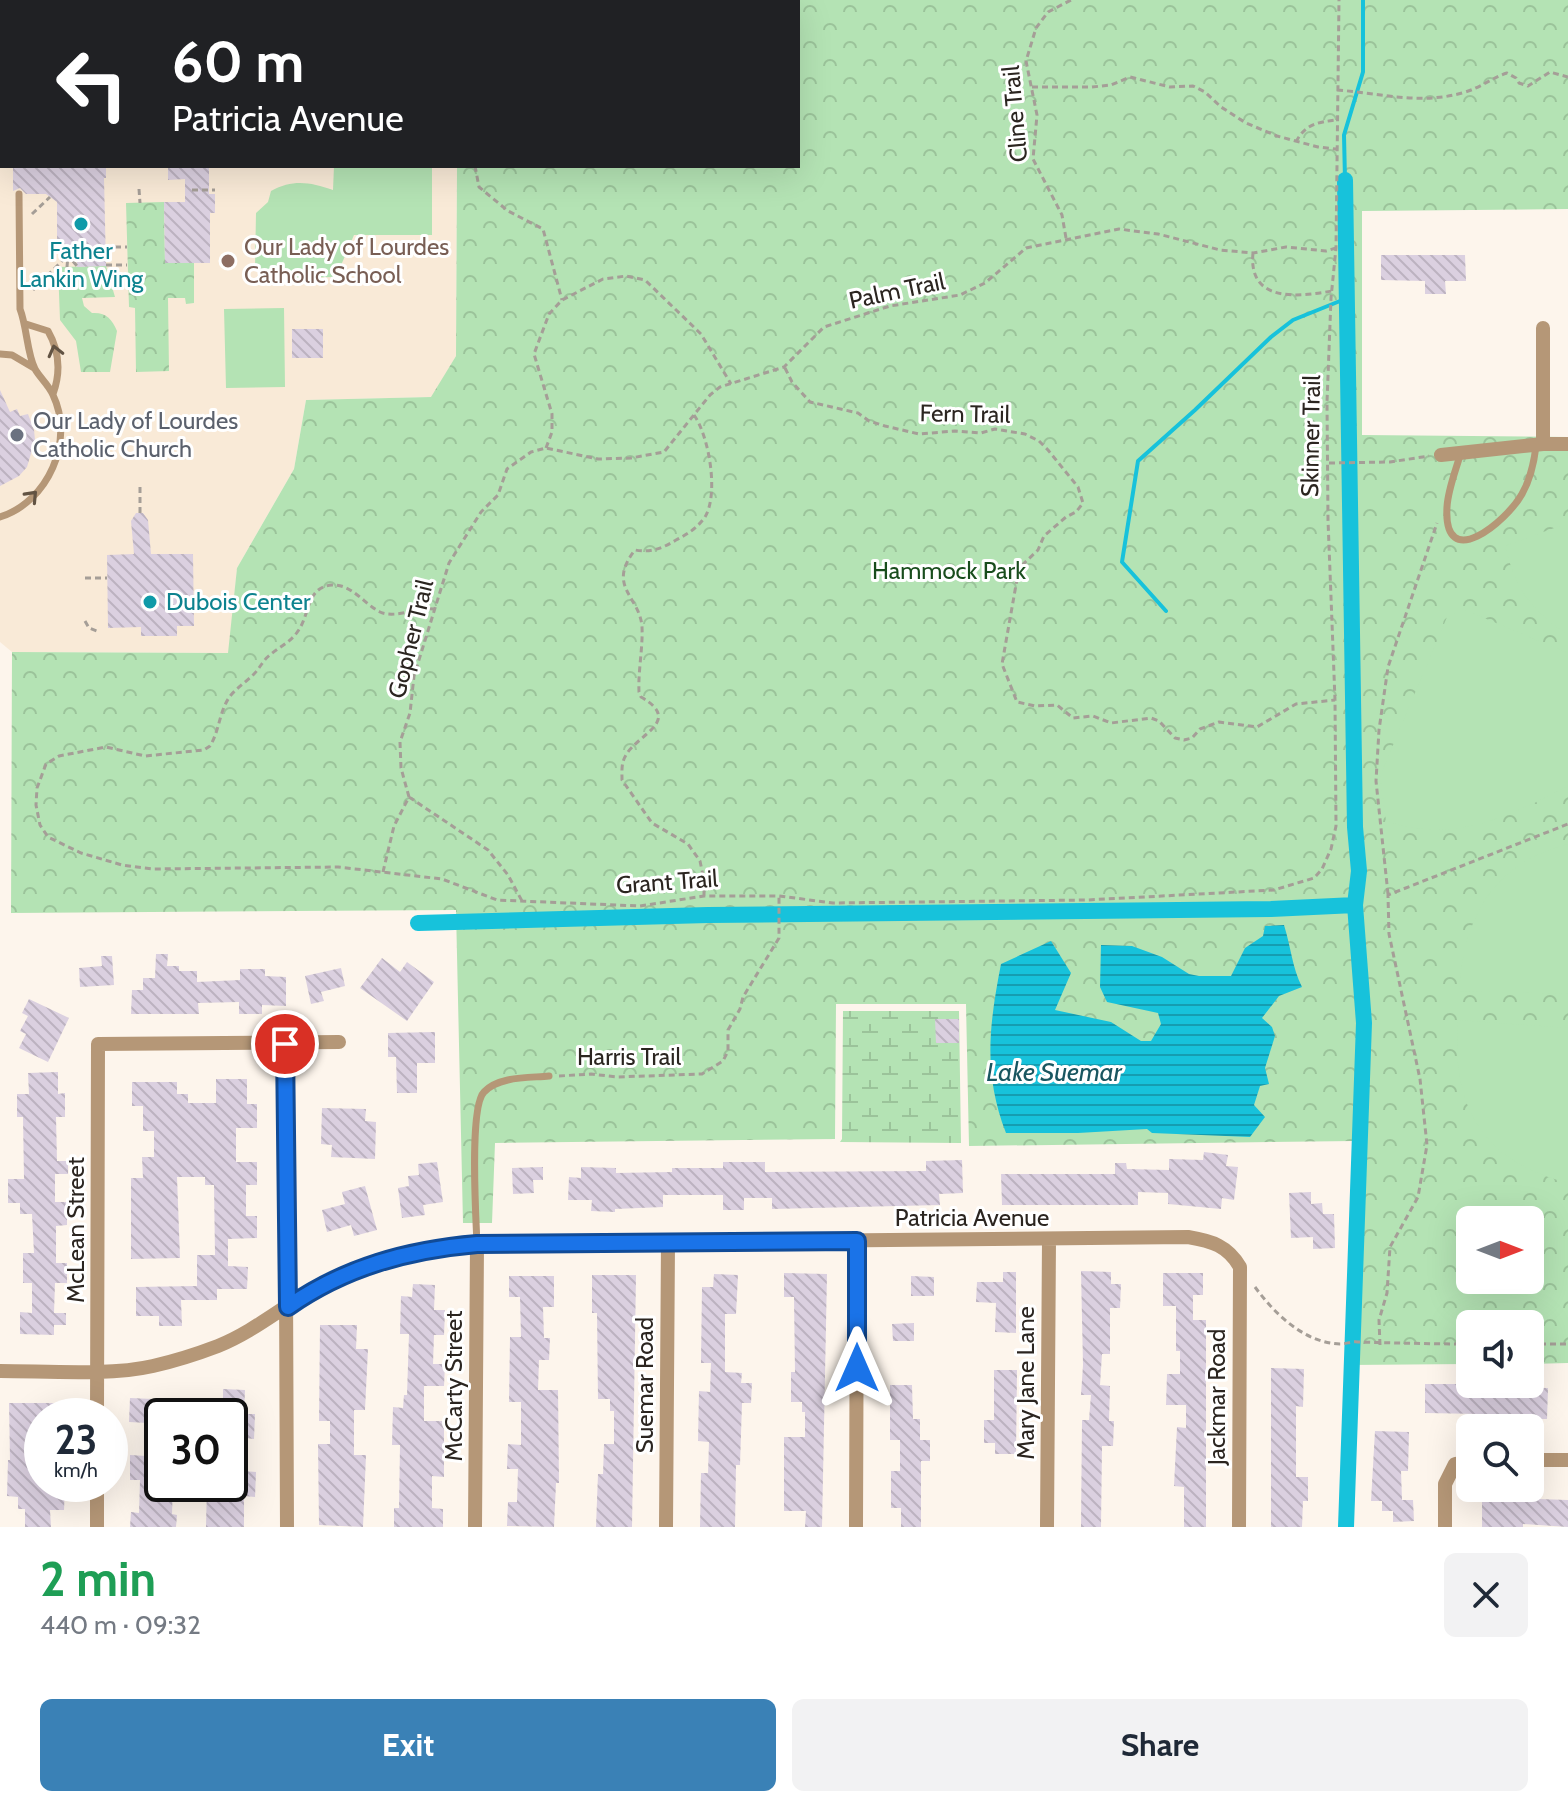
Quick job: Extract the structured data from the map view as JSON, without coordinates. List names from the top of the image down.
{
  "streets": {
    "street": [
      "Patricia Avenue",
      "McLean Street",
      "Mary Jane Lane",
      "Suemar Road",
      "McCarty Street",
      "Jackmar Road"
    ],
    "path": [
      "Cline Trail",
      "Palm Trail",
      "Fern Trail",
      "Skinner Trail",
      "Gopher Trail",
      "Grant Trail",
      "Harris Trail"
    ]
  },
  "crossings": [
    ["Cline Trail", "Palm Trail"],
    ["Palm Trail", "Fern Trail"],
    ["Palm Trail", "Skinner Trail"],
    ["Palm Trail", "Gopher Trail"],
    ["Fern Trail", "Skinner Trail"],
    ["Skinner Trail", "Grant Trail"],
    ["Gopher Trail", "Grant Trail"],
    ["Grant Trail", "Harris Trail"],
    ["Patricia Avenue", "McLean Street"],
    ["Patricia Avenue", "Mary Jane Lane"],
    ["Patricia Avenue", "Suemar Road"],
    ["Patricia Avenue", "McCarty Street"],
    ["Patricia Avenue", "Jackmar Road"]
  ],
  "water": ["Lake Suemar"],
  "parks": ["Hammock Park"],
  "places": [
    "Father Lankin Wing",
    "Our Lady of Lourdes Catholic School",
    "Our Lady of Lourdes Catholic Church",
    "Dubois Center"
  ],
  "north": "right",
  "page": {
    "turn": ["60 m", "Patricia Avenue"],
    "speed": "23 km/h",
    "limit": "30",
    "heading": ["2 min", "440 m · 09:32"],
    "buttons": ["Exit", "Share"]
  }
}
